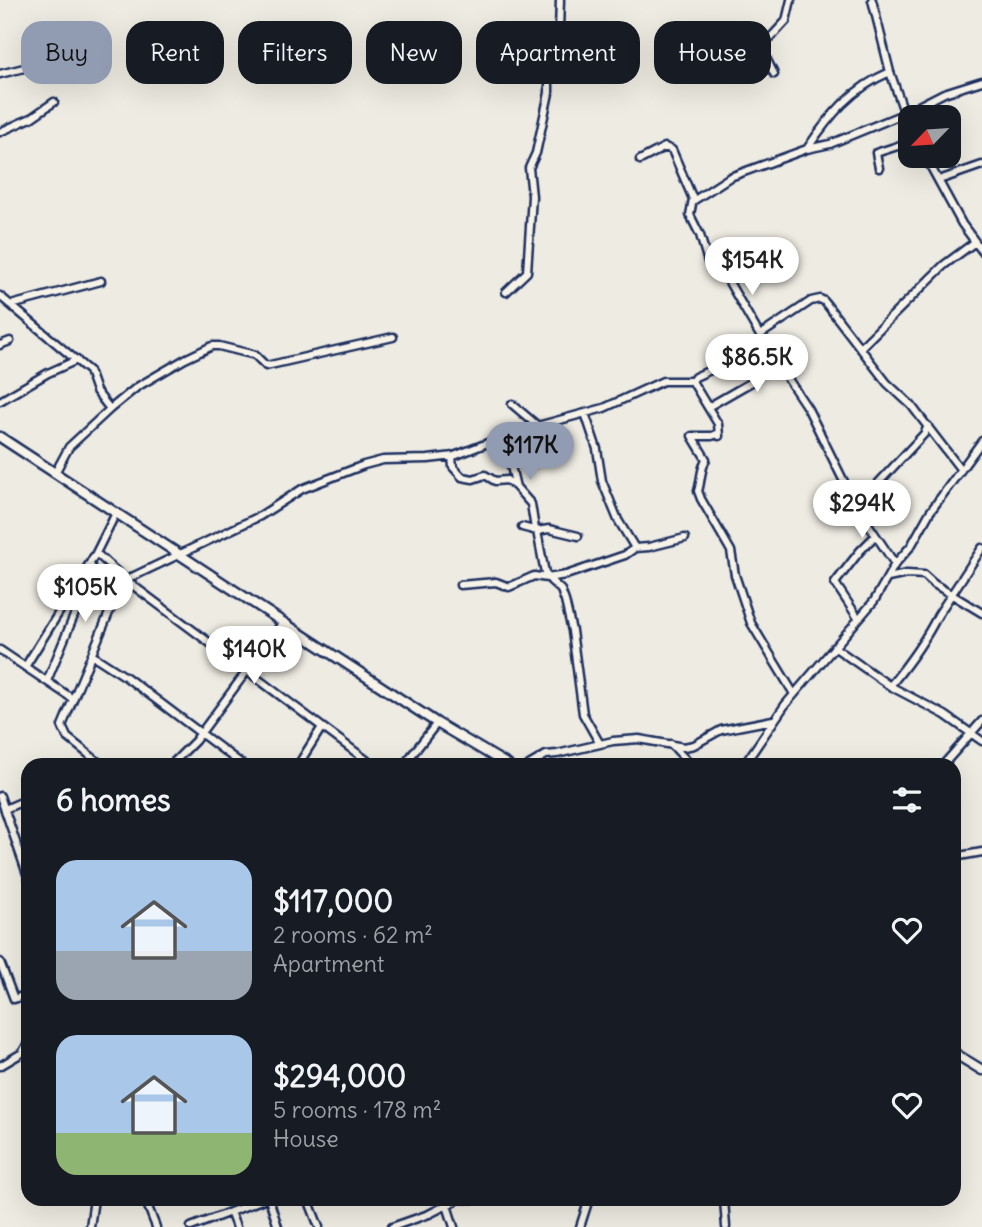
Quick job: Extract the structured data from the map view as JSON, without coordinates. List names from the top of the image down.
{
  "north": "bottom left",
  "page": {
    "chip": [
      "Buy",
      "Rent",
      "Filters",
      "New",
      "Apartment",
      "House"
    ],
    "price": [
      "$154K",
      "$86.5K",
      "$117K",
      "$294K",
      "$105K",
      "$140K"
    ],
    "heading": "6 homes",
    "list": [
      {
        "name": "$117,000",
        "note": "2 rooms · 62 m² · Apartment"
      },
      {
        "name": "$294,000",
        "note": "5 rooms · 178 m² · House"
      }
    ]
  }
}
